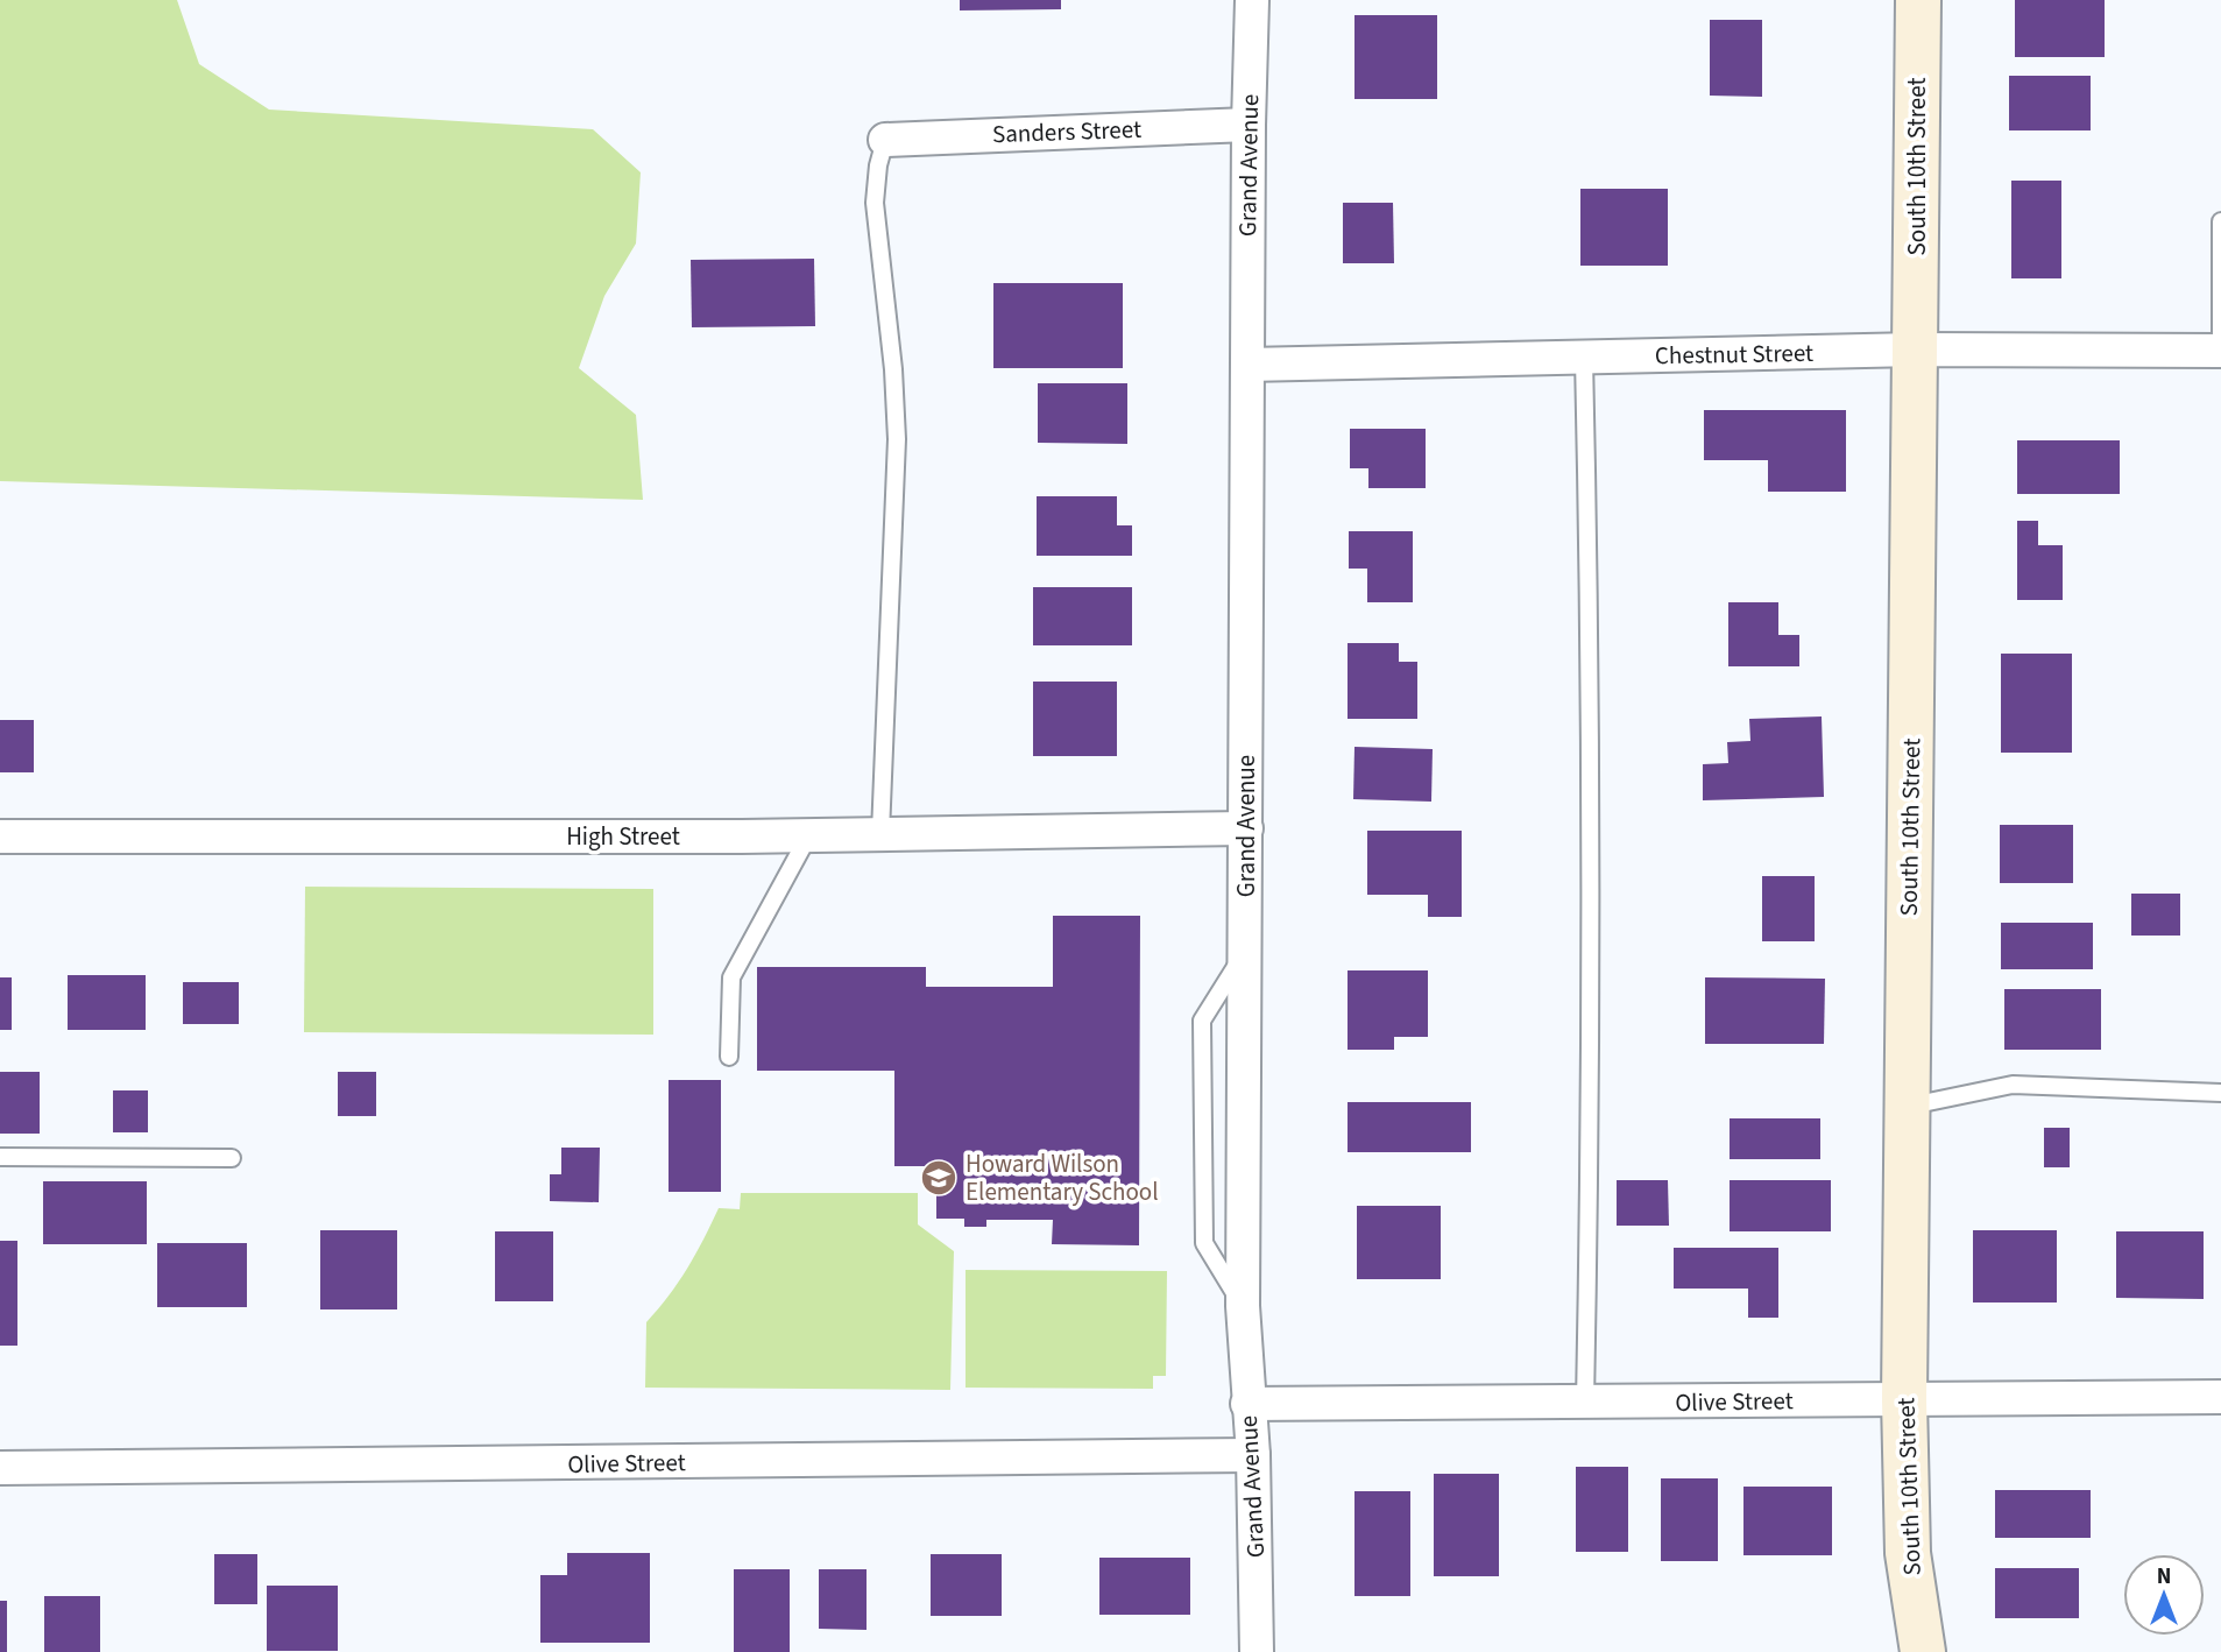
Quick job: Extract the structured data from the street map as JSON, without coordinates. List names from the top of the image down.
{
  "streets": {
    "street": [
      "Sanders Street",
      "Grand Avenue",
      "South 10th Street",
      "Chestnut Street",
      "High Street",
      "Olive Street"
    ]
  },
  "crossings": [
    ["Sanders Street", "Grand Avenue"],
    ["Grand Avenue", "Chestnut Street"],
    ["Grand Avenue", "High Street"],
    ["Grand Avenue", "Olive Street"],
    ["South 10th Street", "Chestnut Street"],
    ["South 10th Street", "Olive Street"]
  ],
  "places": {
    "school or university": ["Howard Wilson Elementary School"]
  },
  "north": "top"
}
